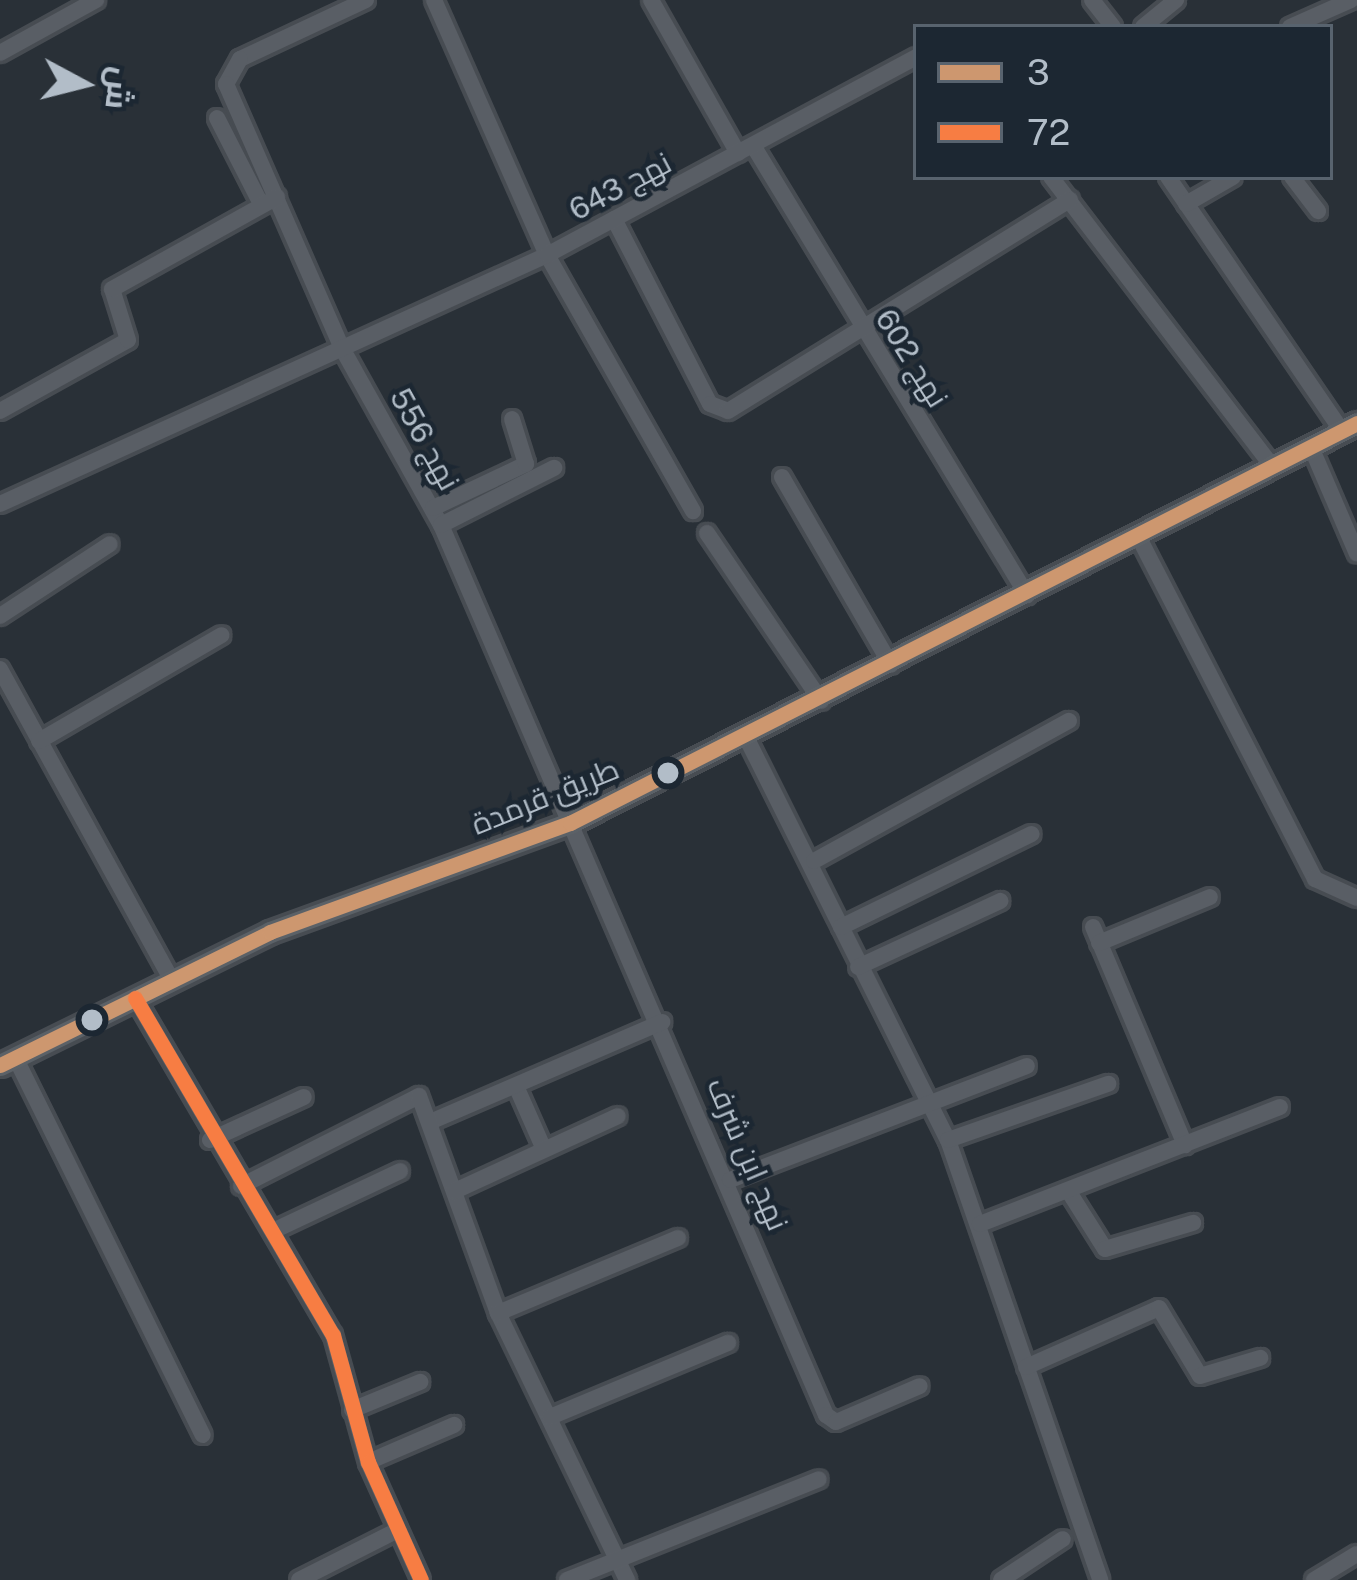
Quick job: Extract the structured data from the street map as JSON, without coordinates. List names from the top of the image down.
{
  "streets": {
    "main road": ["طريق قرمدة"],
    "street": [
      "نهج 643",
      "نهج 602",
      "نهج 556",
      "نهج ابن شرف"
    ]
  },
  "crossings": [
    ["نهج 643", "نهج 602"],
    ["نهج 643", "نهج 556"],
    ["نهج 602", "طريق قرمدة"],
    ["نهج 556", "طريق قرمدة"],
    ["نهج 556", "نهج ابن شرف"],
    ["طريق قرمدة", "نهج ابن شرف"]
  ],
  "lines": ["transit line 3", "transit line 72"],
  "legend": ["3", "72"],
  "north": "right"
}
